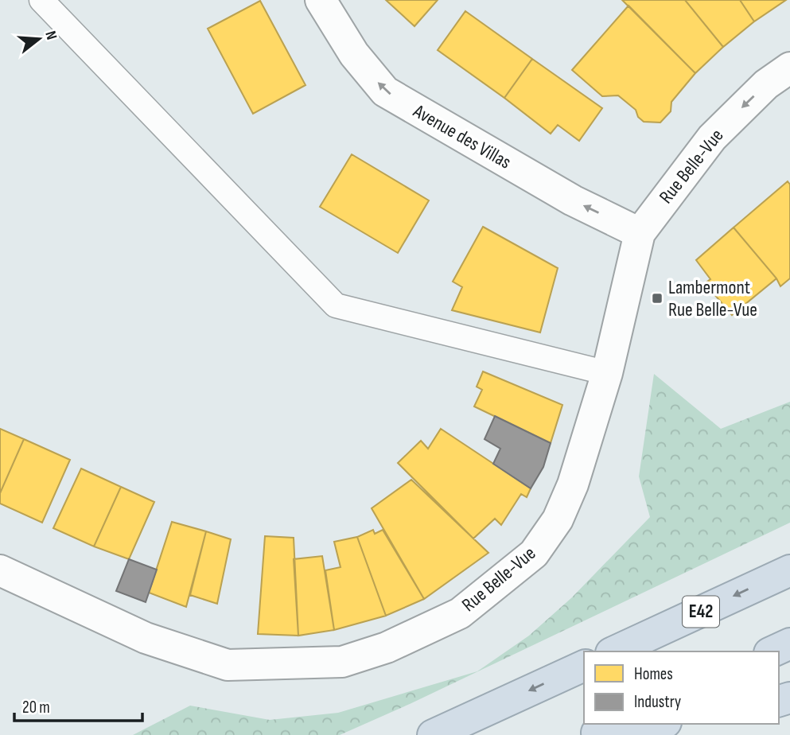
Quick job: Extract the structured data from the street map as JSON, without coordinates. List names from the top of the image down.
{
  "streets": {
    "highway": ["E42"],
    "street": ["Avenue des Villas", "Rue Belle-Vue"]
  },
  "crossings": [
    ["Avenue des Villas", "Rue Belle-Vue"]
  ],
  "one_way": ["Avenue des Villas"],
  "places": {
    "transit": ["Lambermont Rue Belle-Vue"]
  },
  "legend": ["Homes", "Industry"],
  "scale_bar": "20 m",
  "north": "right"
}
